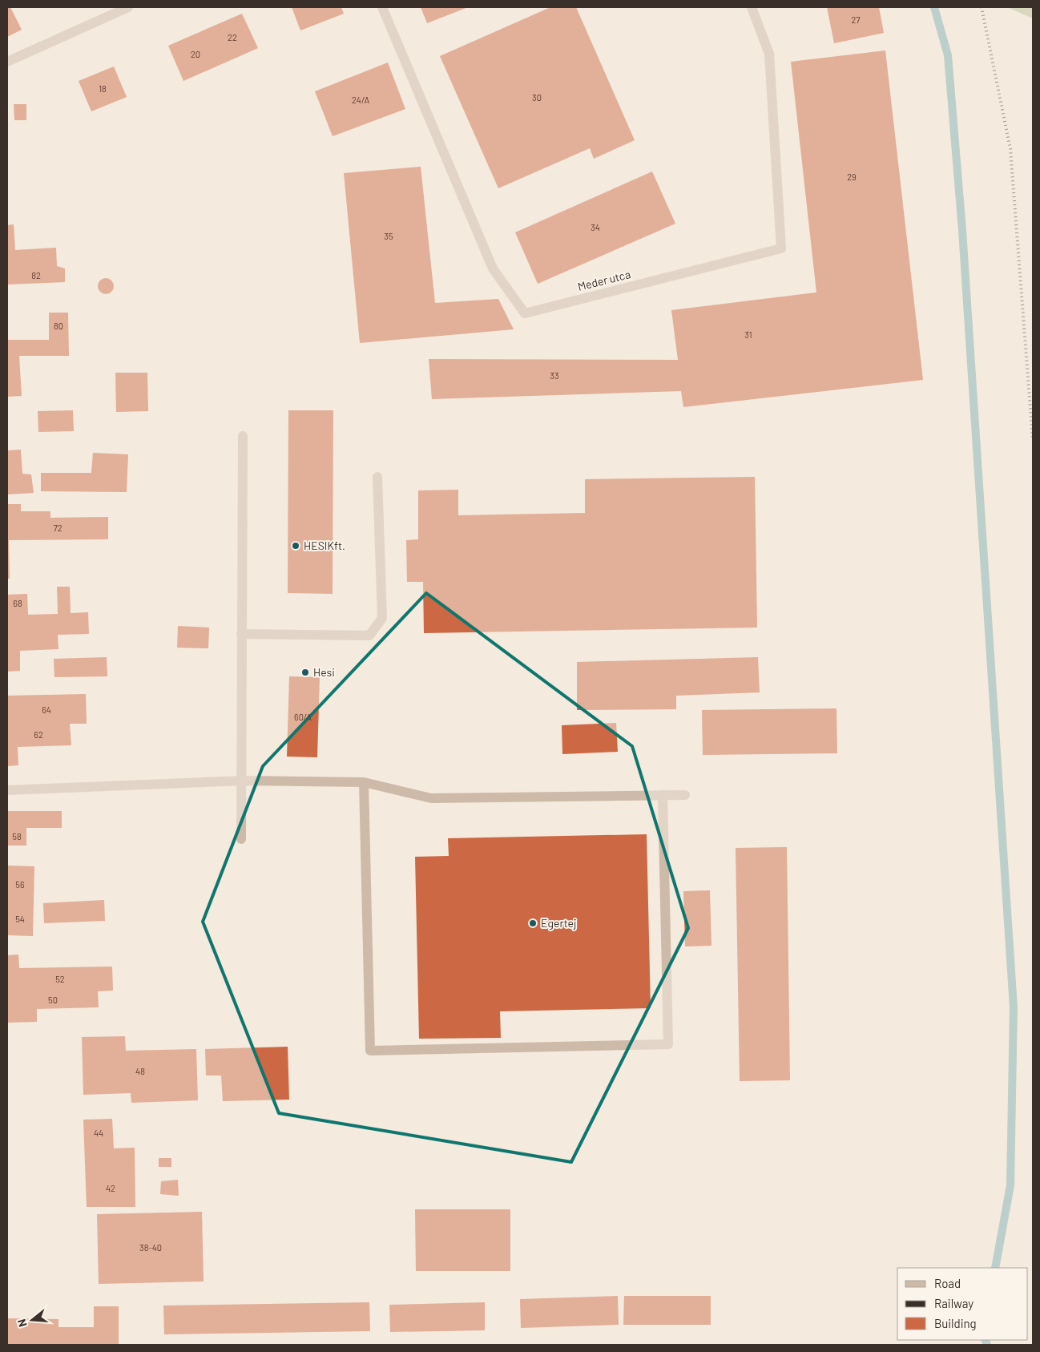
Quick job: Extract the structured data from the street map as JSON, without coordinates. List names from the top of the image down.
{
  "streets": {
    "street": ["Meder utca"]
  },
  "places": ["HESIKft.", "Hesi", "Egertej"],
  "house_numbers": [
    "27",
    "22",
    "20",
    "18",
    "30",
    "24/A",
    "29",
    "34",
    "35",
    "82",
    "80",
    "31",
    "33",
    "72",
    "68",
    "64",
    "60/A",
    "62",
    "58",
    "56",
    "54",
    "52",
    "50",
    "48",
    "44",
    "42",
    "38-40"
  ],
  "legend": ["Road", "Railway", "Building"],
  "north": "left"
}
